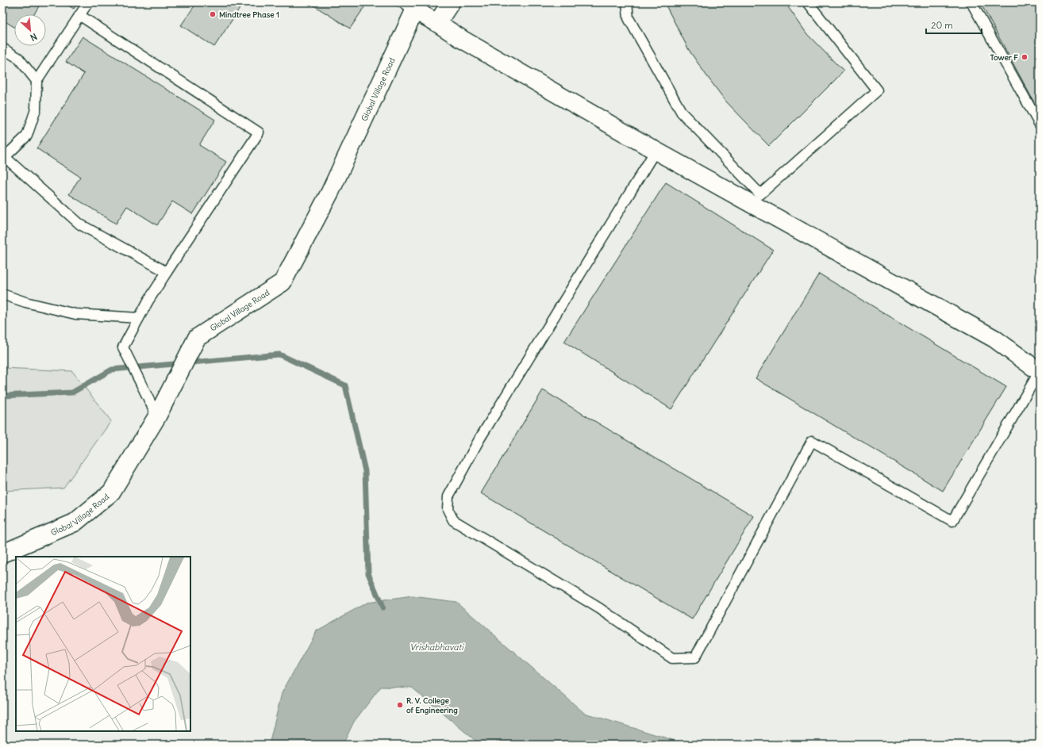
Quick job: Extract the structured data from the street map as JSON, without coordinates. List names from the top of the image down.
{
  "streets": {
    "street": ["Global Village Road"]
  },
  "water": ["Vrishabhavati"],
  "places": ["Mindtree Phase 1", "Tower F", "R. V. College of Engineering"],
  "scale_bar": "20 m",
  "north": "bottom right"
}
